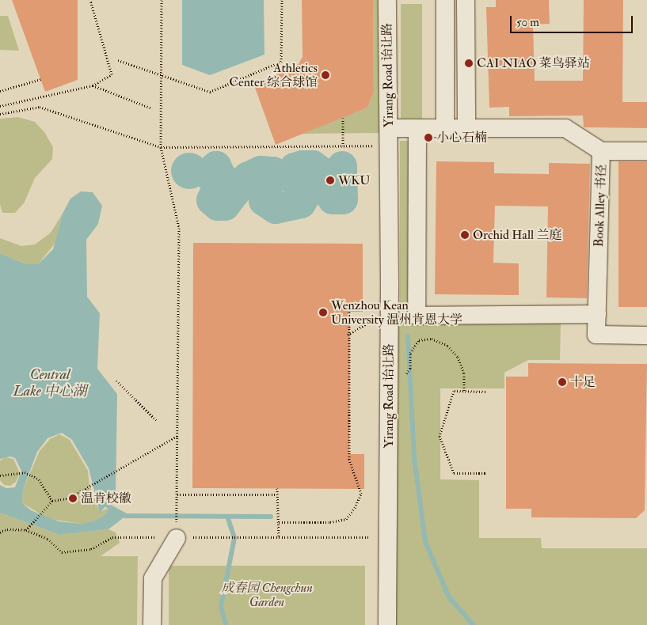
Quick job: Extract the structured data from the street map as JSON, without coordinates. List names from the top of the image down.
{
  "streets": {
    "street": ["Yirang Road 诒让路", "Book Alley 书径"]
  },
  "crossings": [
    ["Yirang Road 诒让路", "Book Alley 书径"]
  ],
  "water": ["Central Lake 中心湖"],
  "parks": ["成春园 Chengchun Garden"],
  "places": [
    "CAI NIAO 菜鸟驿站",
    "Athletics Center 综合球馆",
    "小心石楠",
    "WKU",
    "Orchid Hall 兰庭",
    "Wenzhou Kean University 温州肯恩大学",
    "十足",
    "温肯校徽"
  ],
  "scale_bar": "50 m"
}
